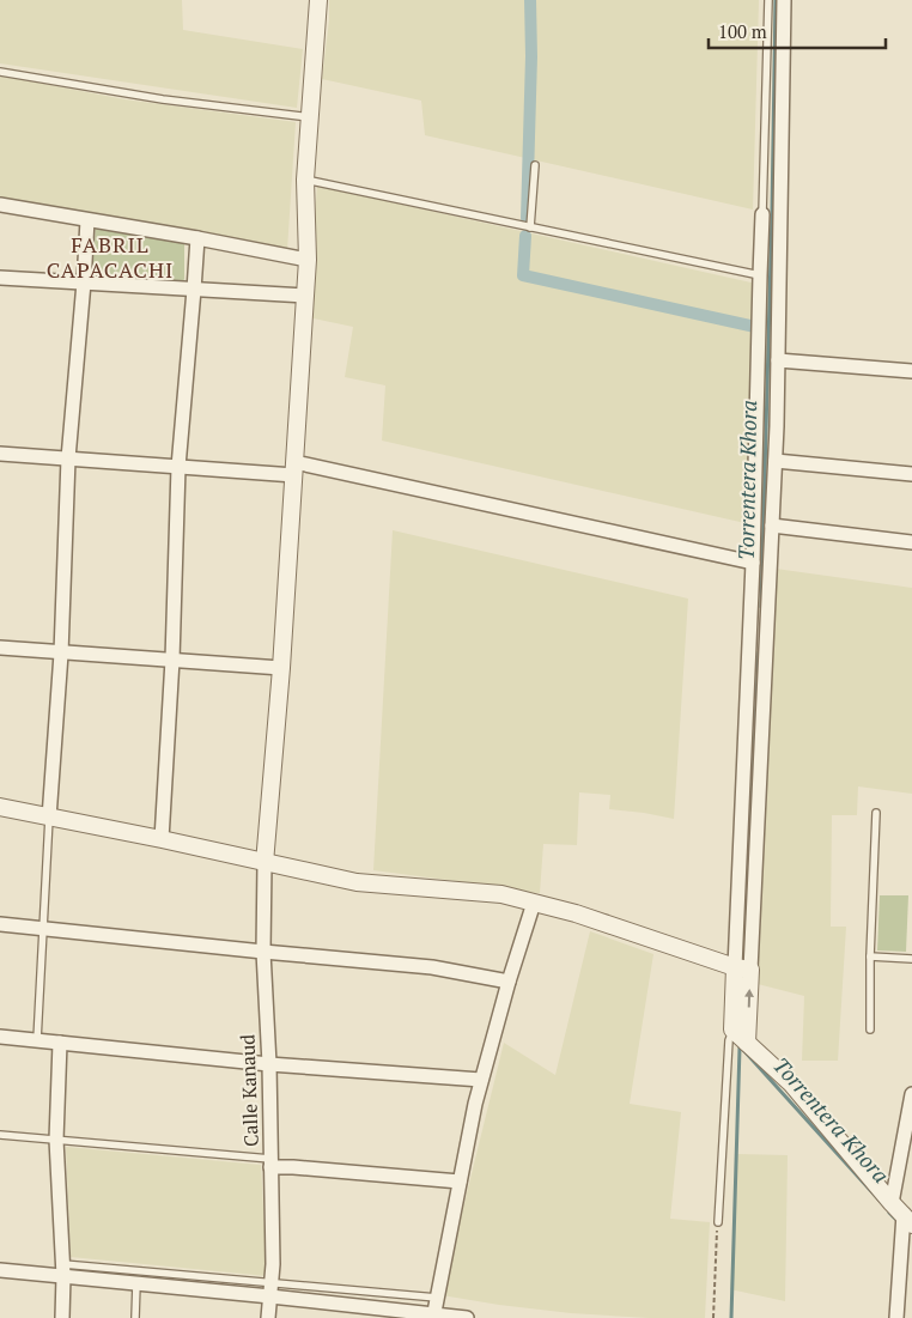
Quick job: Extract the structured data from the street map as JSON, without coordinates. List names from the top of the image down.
{
  "streets": {
    "street": ["Calle Kanaud"]
  },
  "districts": ["FABRIL CAPACACHI"],
  "water": ["Torrentera Khora"],
  "scale_bar": "100 m"
}
